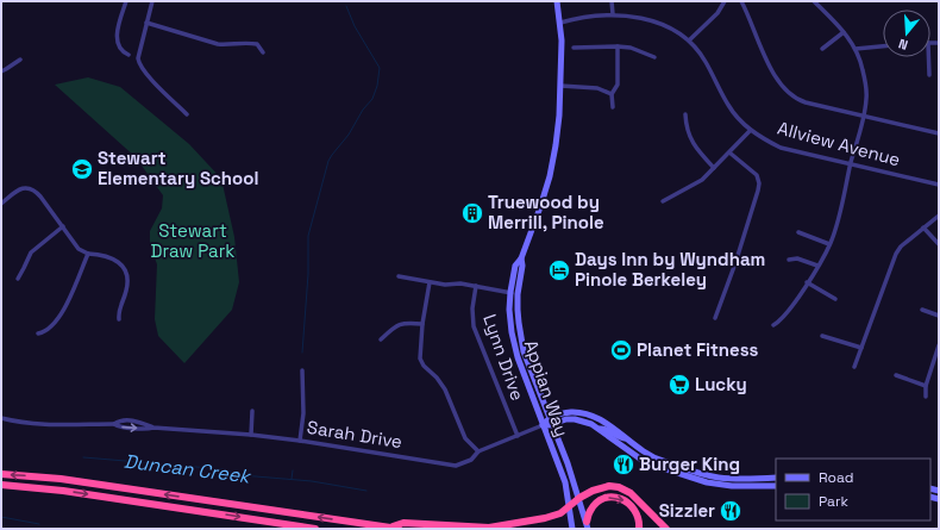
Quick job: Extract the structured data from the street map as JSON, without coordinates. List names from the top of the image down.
{
  "streets": {
    "main road": ["Appian Way"],
    "street": ["Allview Avenue", "Lynn Drive", "Sarah Drive"]
  },
  "crossings": [
    ["Allview Avenue", "Appian Way"],
    ["Lynn Drive", "Sarah Drive"],
    ["Appian Way", "Sarah Drive"]
  ],
  "water": ["Duncan Creek"],
  "parks": ["Stewart Draw Park"],
  "places": {
    "school or university": ["Stewart Elementary School"],
    "building": ["Truewood by Merrill, Pinole"],
    "hotel": ["Days Inn by Wyndham Pinole Berkeley"],
    "sports": ["Planet Fitness"],
    "supermarket": ["Lucky"],
    "restaurant": ["Burger King", "Sizzler"]
  },
  "legend": ["Road", "Park"],
  "north": "bottom"
}
